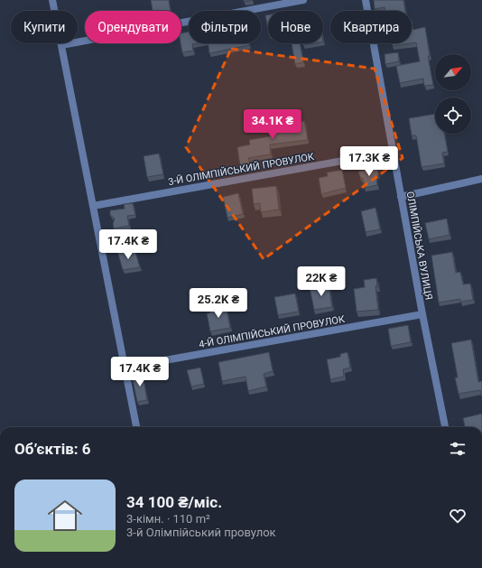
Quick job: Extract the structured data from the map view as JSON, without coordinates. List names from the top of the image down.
{
  "streets": {
    "street": ["3-Й ОЛІМПІЙСЬКИЙ ПРОВУЛОК", "ОЛІМПІЙСЬКА ВУЛИЦЯ", "4-Й ОЛІМПІЙСЬКИЙ ПРОВУЛОК"]
  },
  "crossings": [
    ["3-Й ОЛІМПІЙСЬКИЙ ПРОВУЛОК", "ОЛІМПІЙСЬКА ВУЛИЦЯ"],
    ["ОЛІМПІЙСЬКА ВУЛИЦЯ", "4-Й ОЛІМПІЙСЬКИЙ ПРОВУЛОК"]
  ],
  "north": "top right",
  "page": {
    "chip": [
      "Купити",
      "Орендувати",
      "Фільтри",
      "Нове",
      "Квартира"
    ],
    "price": [
      "34.1K ₴",
      "17.3K ₴",
      "17.4K ₴",
      "22K ₴",
      "25.2K ₴",
      "17.4K ₴"
    ],
    "heading": "Об’єктів: 6",
    "list": [
      {
        "name": "34 100 ₴/міс.",
        "note": "3-кімн. · 110 m² · 3-й Олімпійський провулок"
      }
    ]
  }
}
